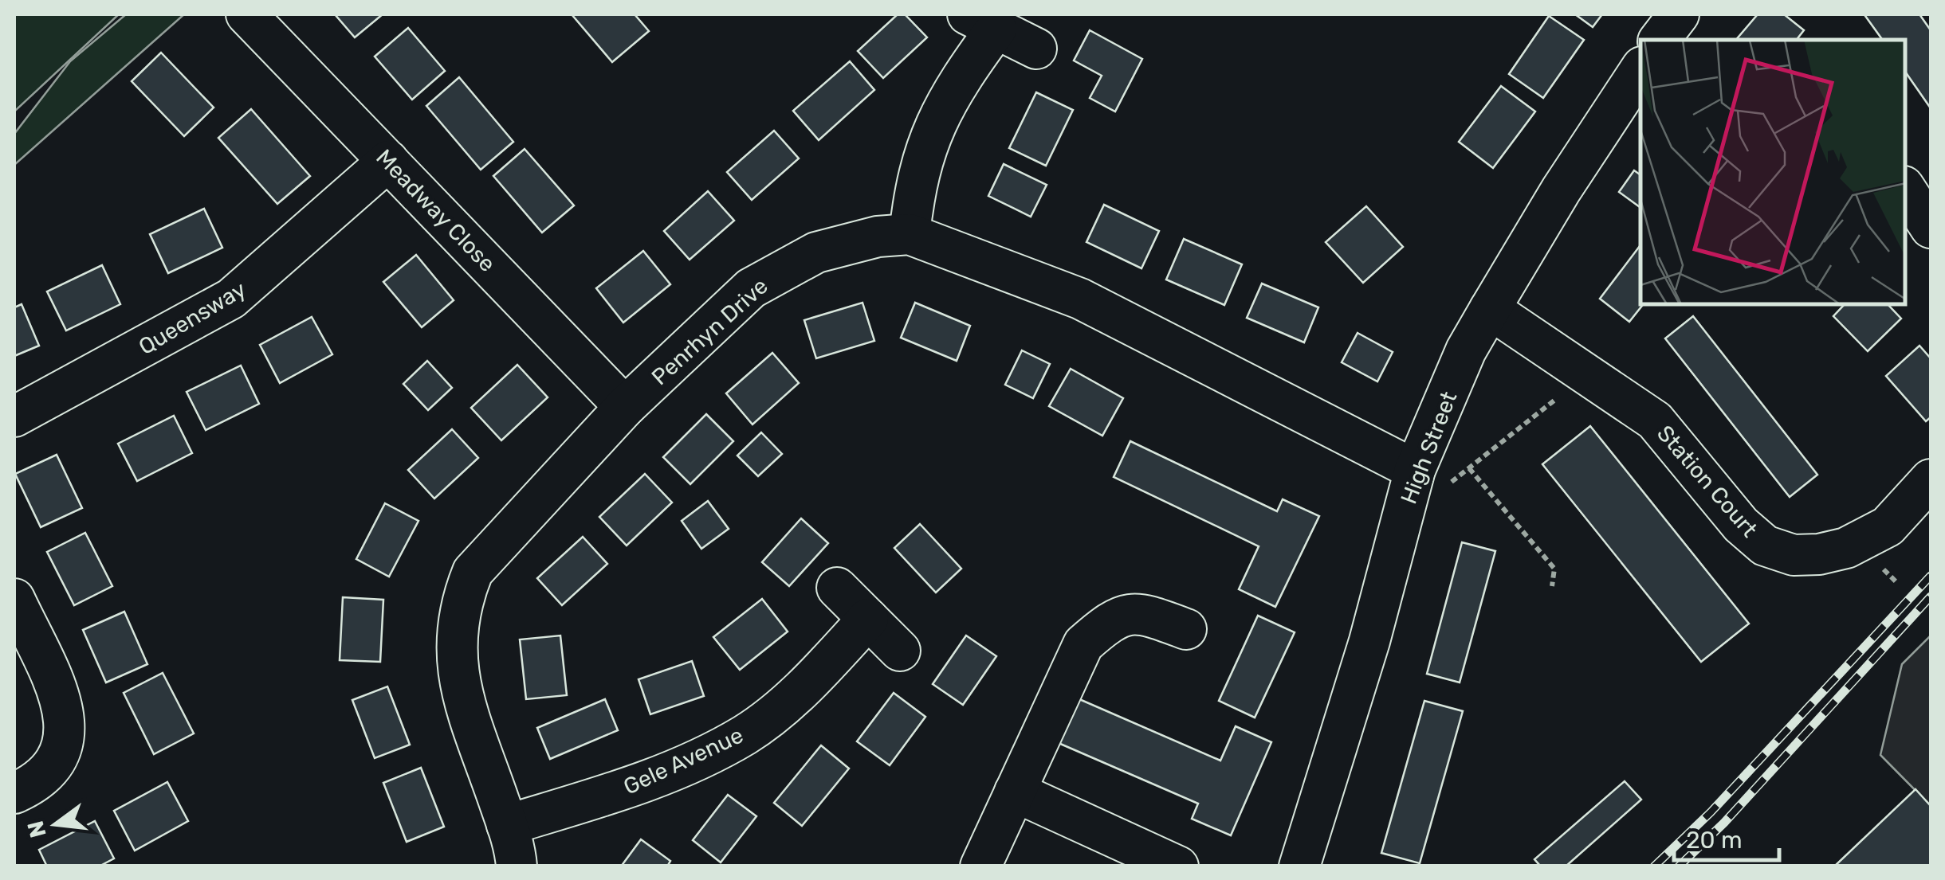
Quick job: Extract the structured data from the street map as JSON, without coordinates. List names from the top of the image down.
{
  "streets": {
    "street": [
      "Meadway Close",
      "Queensway",
      "Penrhyn Drive",
      "High Street",
      "Station Court",
      "Gele Avenue"
    ]
  },
  "crossings": [
    ["Meadway Close", "Queensway"],
    ["Meadway Close", "Penrhyn Drive"],
    ["Penrhyn Drive", "High Street"],
    ["Penrhyn Drive", "Gele Avenue"],
    ["High Street", "Station Court"]
  ],
  "scale_bar": "20 m",
  "north": "left"
}
